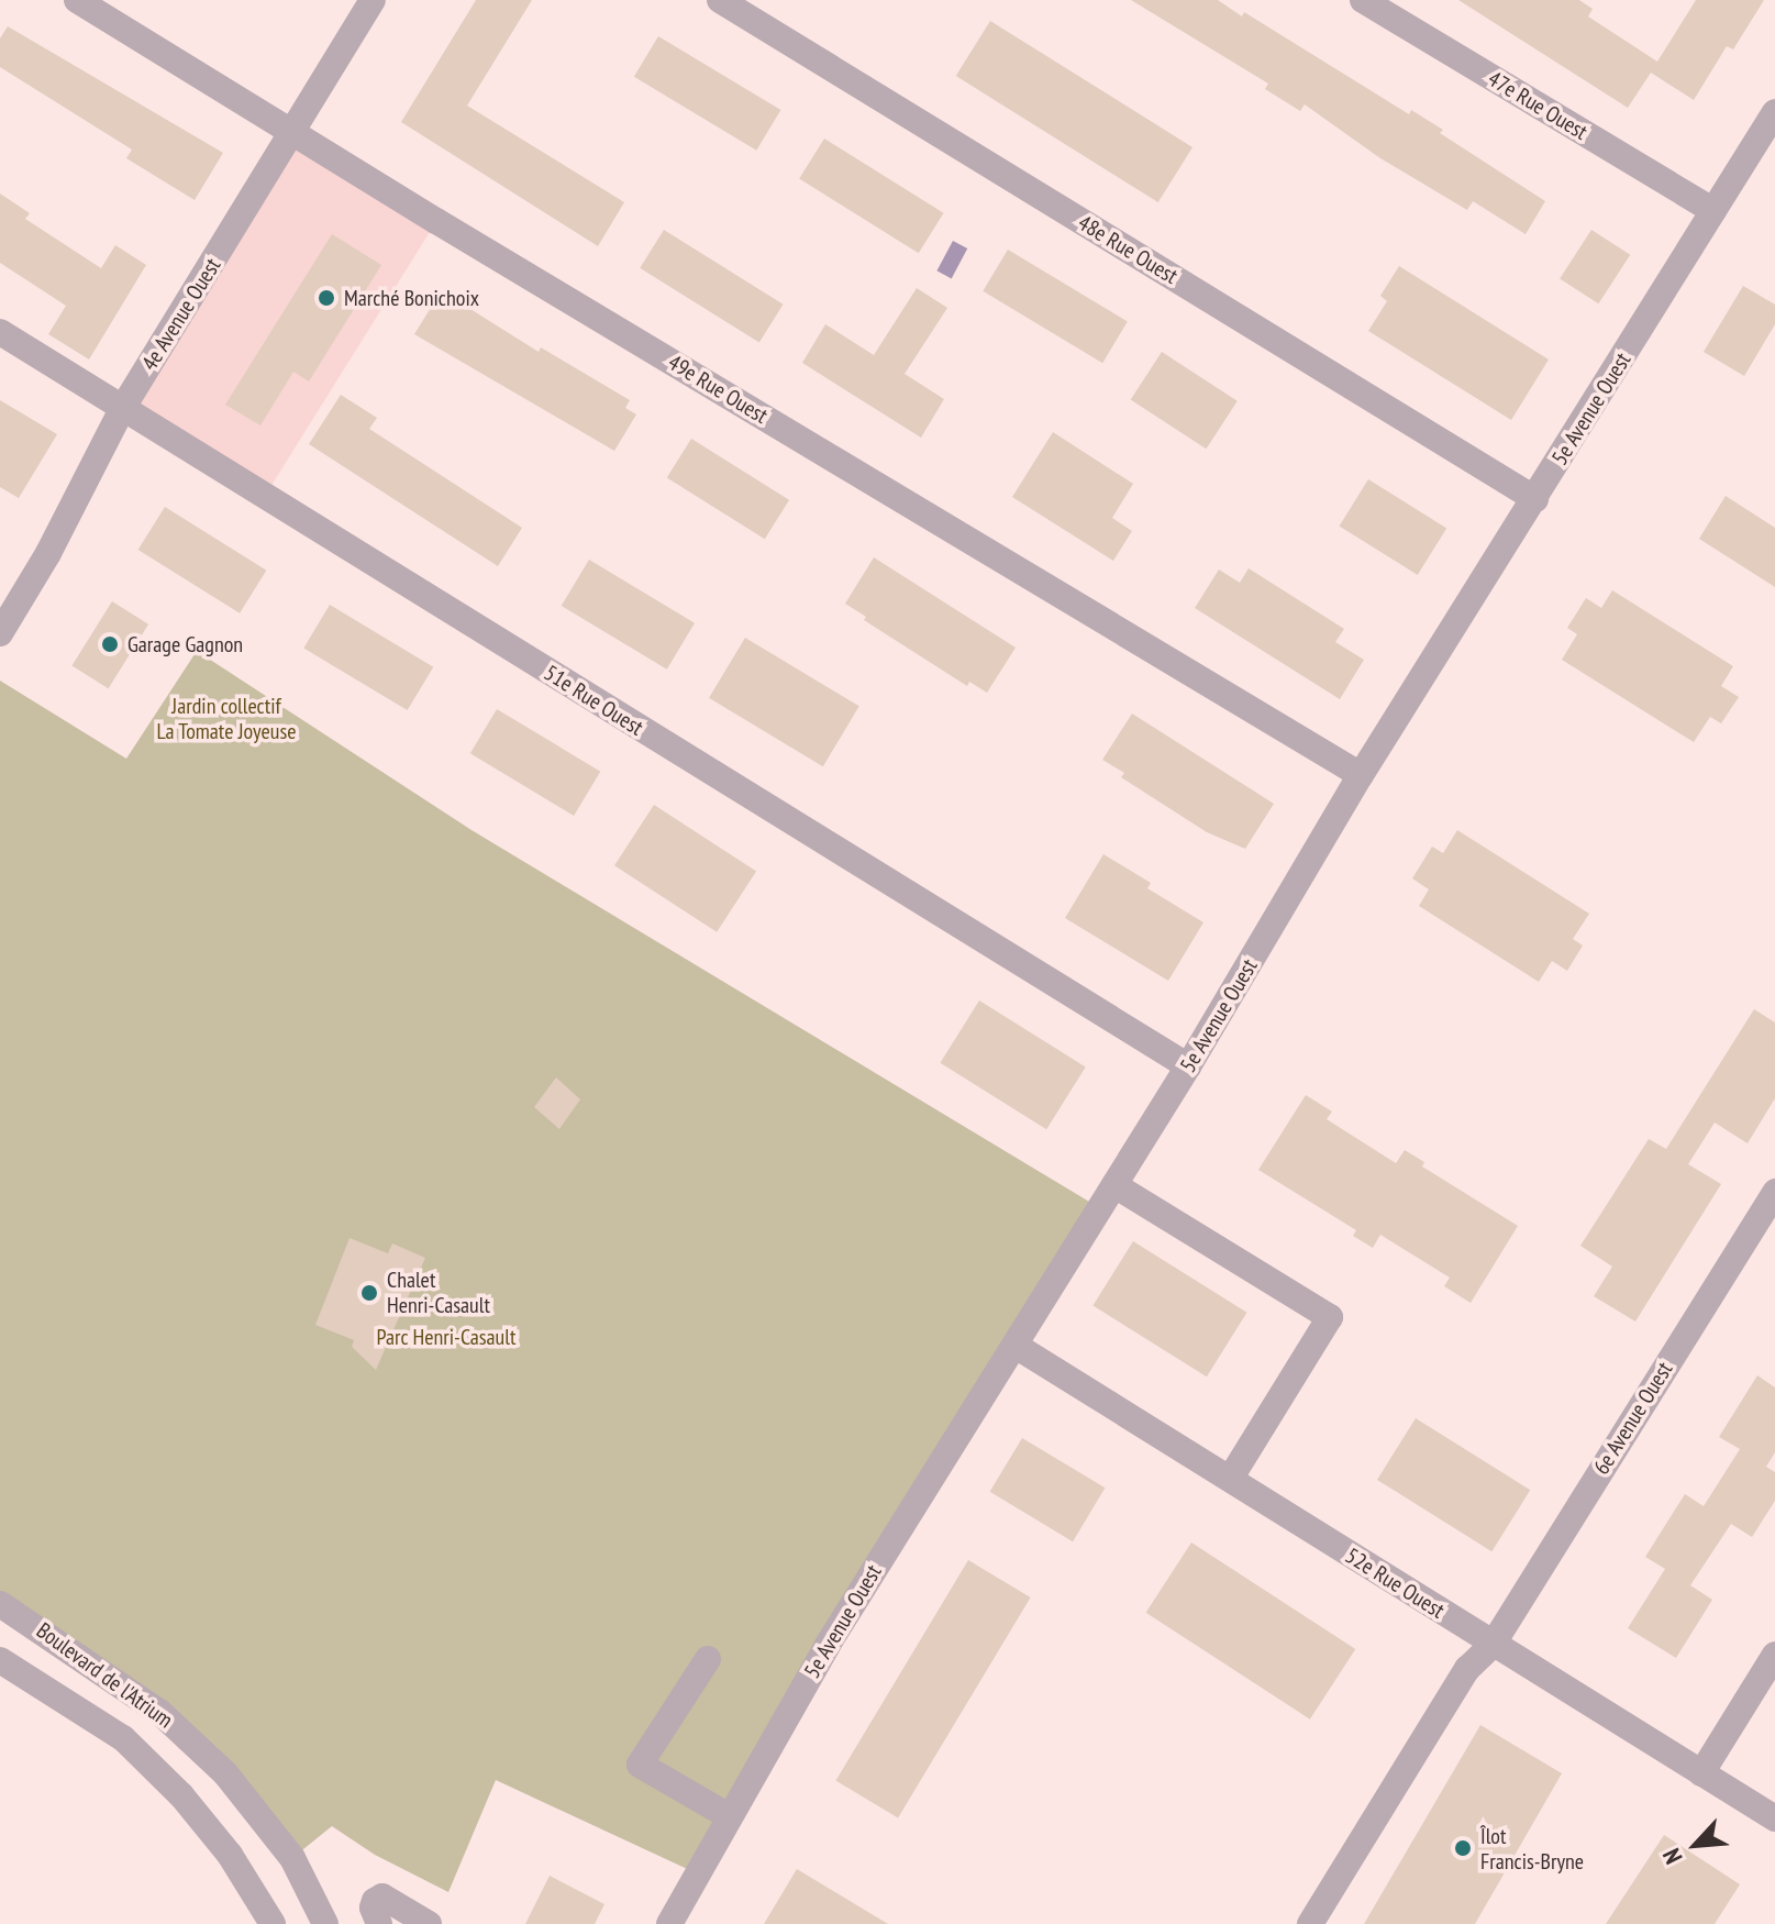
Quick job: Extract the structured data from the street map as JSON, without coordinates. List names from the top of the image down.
{
  "streets": {
    "street": [
      "47e Rue Ouest",
      "48e Rue Ouest",
      "4e Avenue Ouest",
      "49e Rue Ouest",
      "5e Avenue Ouest",
      "51e Rue Ouest",
      "6e Avenue Ouest",
      "52e Rue Ouest",
      "Boulevard de l'Atrium"
    ]
  },
  "crossings": [
    ["47e Rue Ouest", "5e Avenue Ouest"],
    ["48e Rue Ouest", "5e Avenue Ouest"],
    ["4e Avenue Ouest", "49e Rue Ouest"],
    ["4e Avenue Ouest", "51e Rue Ouest"],
    ["49e Rue Ouest", "5e Avenue Ouest"],
    ["5e Avenue Ouest", "51e Rue Ouest"],
    ["5e Avenue Ouest", "52e Rue Ouest"],
    ["6e Avenue Ouest", "52e Rue Ouest"]
  ],
  "parks": ["Jardin collectif La Tomate Joyeuse", "Parc Henri-Casault"],
  "places": [
    "Marché Bonichoix",
    "Garage Gagnon",
    "Chalet Henri-Casault",
    "Îlot Francis-Bryne"
  ],
  "north": "bottom left"
}
